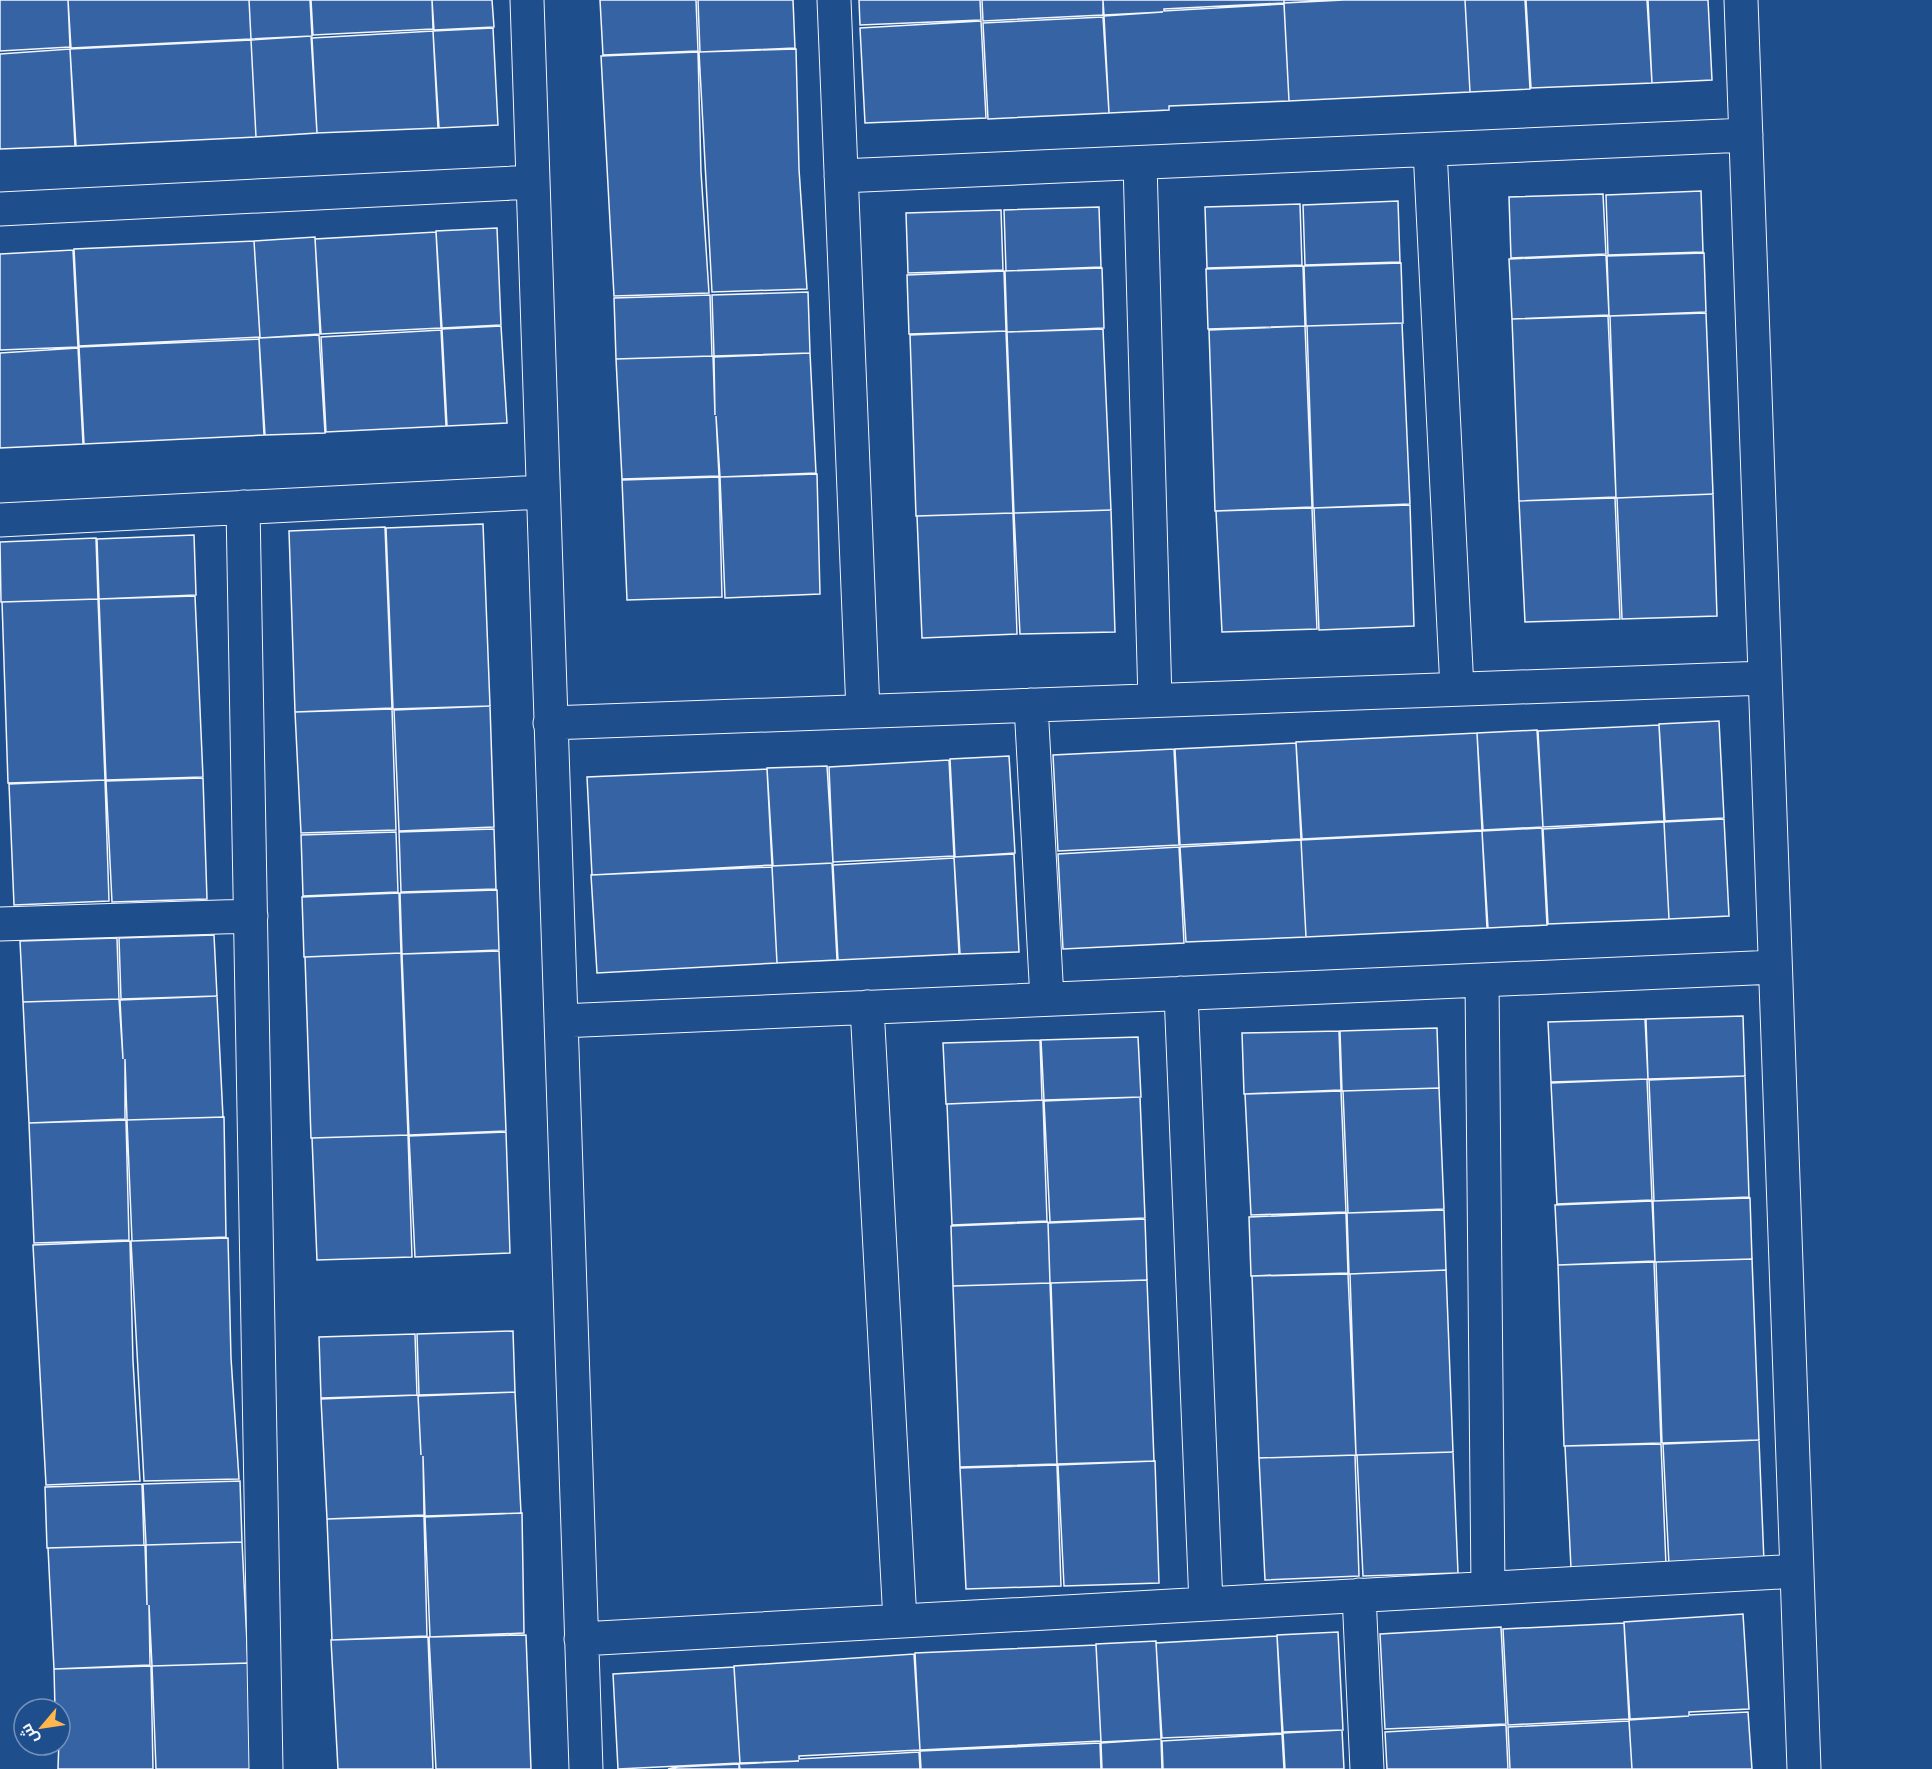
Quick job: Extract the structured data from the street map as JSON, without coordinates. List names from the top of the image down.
{
  "north": "bottom left"
}
